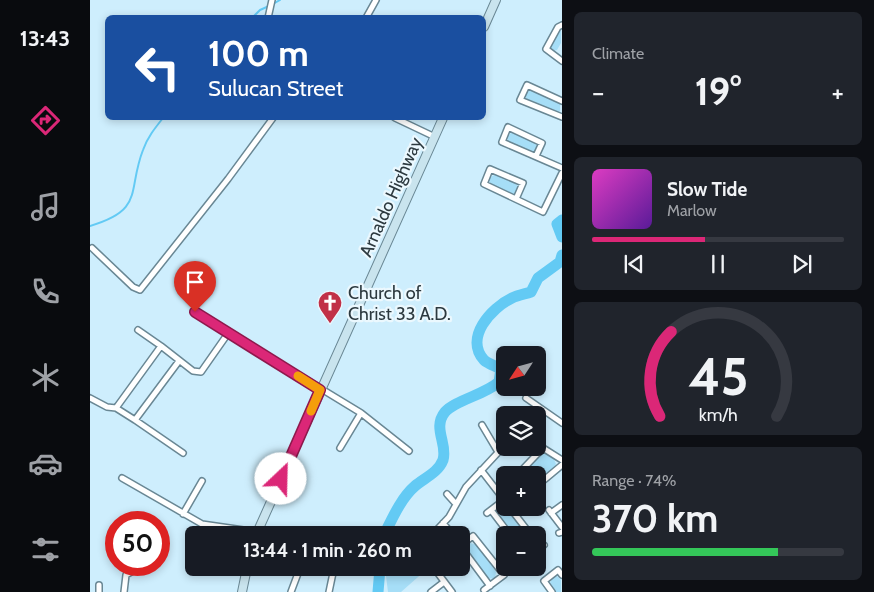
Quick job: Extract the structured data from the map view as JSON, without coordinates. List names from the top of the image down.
{
  "streets": {
    "main road": ["Arnaldo Highway"]
  },
  "places": {
    "church": ["Church of Christ 33 A.D."]
  },
  "north": "bottom left",
  "page": {
    "tabs": "13:43",
    "tile": [
      "Climate",
      ["Range · 74%", "370 km"]
    ],
    "turn": ["100 m", "Sulucan Street"],
    "heat": ["−", "19°", "+"],
    "song": ["Slow Tide", "Marlow"],
    "map_buttons": ["+", "−"],
    "limit": "50",
    "trip": "13:44 · 1 min · 260 m",
    "gauge": ["45", "km/h"]
  }
}
